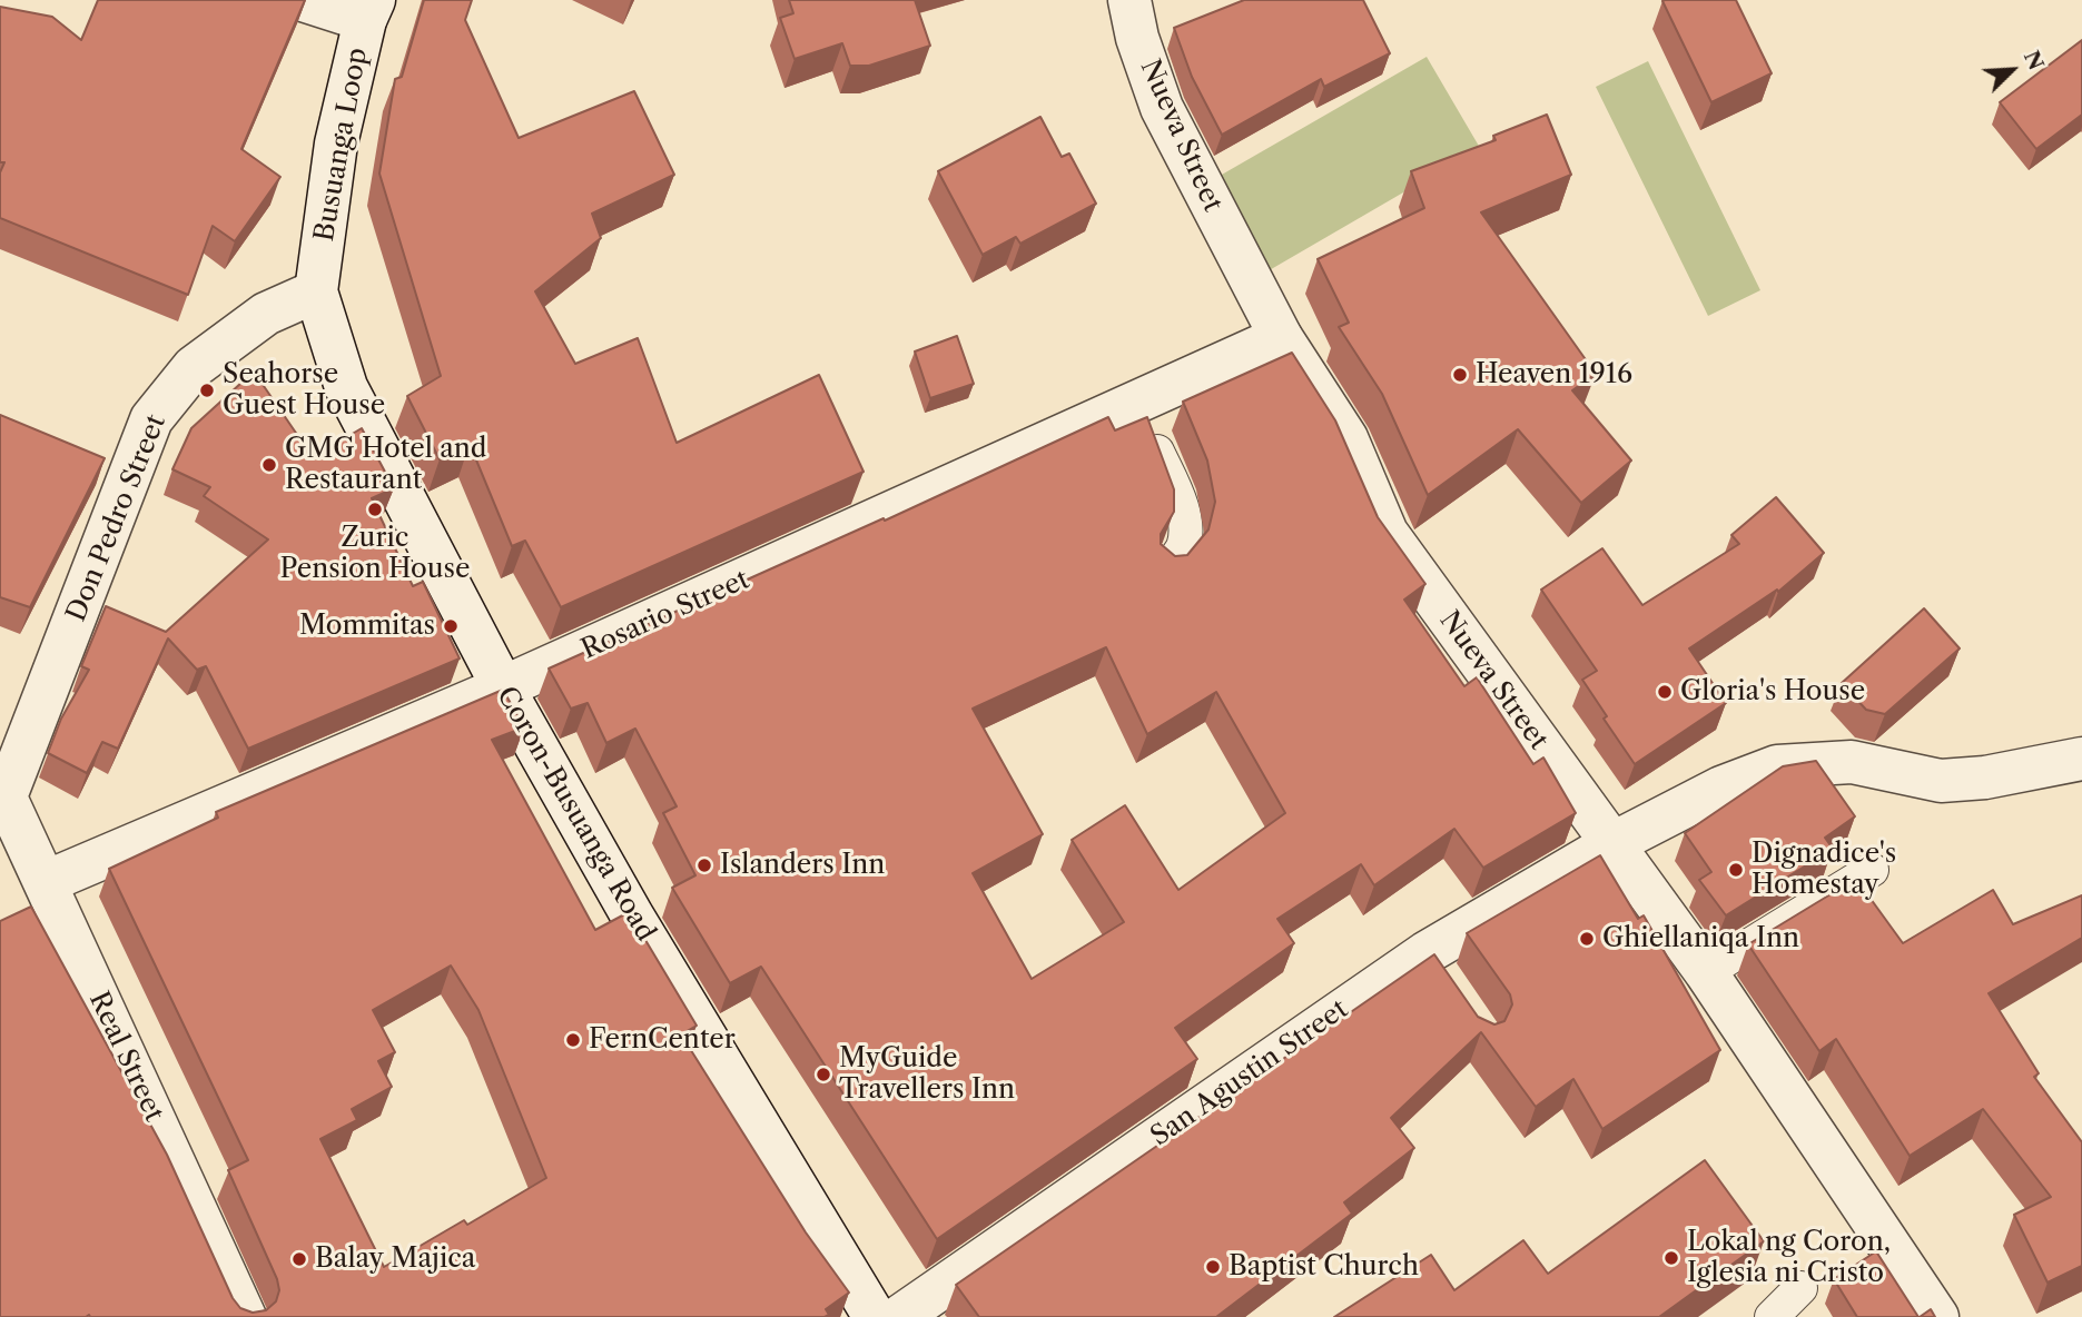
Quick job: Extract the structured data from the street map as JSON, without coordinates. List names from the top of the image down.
{
  "streets": {
    "street": [
      "Nueva Street",
      "Busuanga Loop",
      "Don Pedro Street",
      "Rosario Street",
      "Coron-Busuanga Road",
      "Real Street",
      "San Agustin Street"
    ]
  },
  "crossings": [
    ["Nueva Street", "Rosario Street"],
    ["Nueva Street", "San Agustin Street"],
    ["Busuanga Loop", "Don Pedro Street"],
    ["Busuanga Loop", "Coron-Busuanga Road"],
    ["Don Pedro Street", "Coron-Busuanga Road"],
    ["Don Pedro Street", "Real Street"],
    ["Rosario Street", "Coron-Busuanga Road"],
    ["Rosario Street", "Real Street"]
  ],
  "places": [
    "Heaven 1916",
    "Seahorse Guest House",
    "GMG Hotel and Restaurant",
    "Zuric Pension House",
    "Mommitas",
    "Gloria's House",
    "Islanders Inn",
    "Dignadice's Homestay",
    "Ghiellaniqa Inn",
    "FernCenter",
    "MyGuide Travellers Inn",
    "Lokal ng Coron, Iglesia ni Cristo",
    "Balay Majica",
    "Baptist Church"
  ],
  "north": "top right"
}
